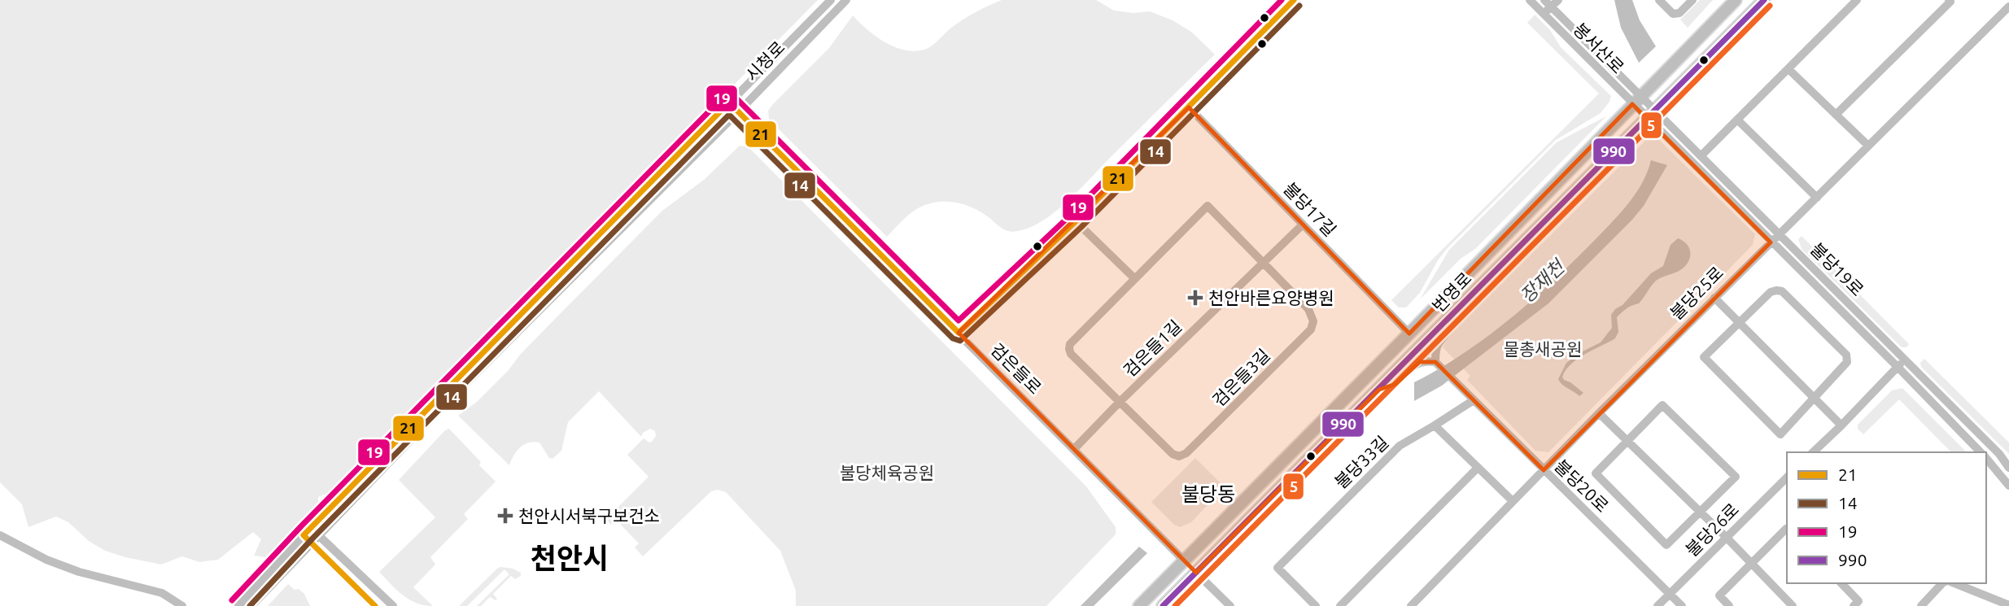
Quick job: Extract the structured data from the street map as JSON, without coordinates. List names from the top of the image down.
{
  "streets": {
    "main road": ["번영로"],
    "street": [
      "봉서산로",
      "시청로",
      "불당17길",
      "불당19로",
      "불당25로",
      "검은들1길",
      "검은들로",
      "검은들3길",
      "불당33길",
      "불당20로",
      "불당26로"
    ]
  },
  "crossings": [
    ["봉서산로", "불당19로"],
    ["봉서산로", "번영로"],
    ["시청로", "검은들로"],
    ["불당17길", "번영로"],
    ["불당17길", "검은들1길"],
    ["불당19로", "번영로"],
    ["불당19로", "불당25로"],
    ["번영로", "검은들로"],
    ["불당25로", "불당20로"],
    ["검은들1길", "검은들로"],
    ["검은들1길", "검은들3길"],
    ["불당20로", "불당26로"]
  ],
  "districts": ["불당동", "천안시"],
  "water": ["장재천"],
  "parks": ["물총새공원", "불당체육공원"],
  "places": {
    "health": ["천안바른요양병원", "천안시서북구보건소"]
  },
  "lines": [
    "transit line 21",
    "transit line 19",
    "transit line 990",
    "transit line 14",
    "transit line 5"
  ],
  "legend": [
    "21",
    "14",
    "19",
    "990"
  ]
}
